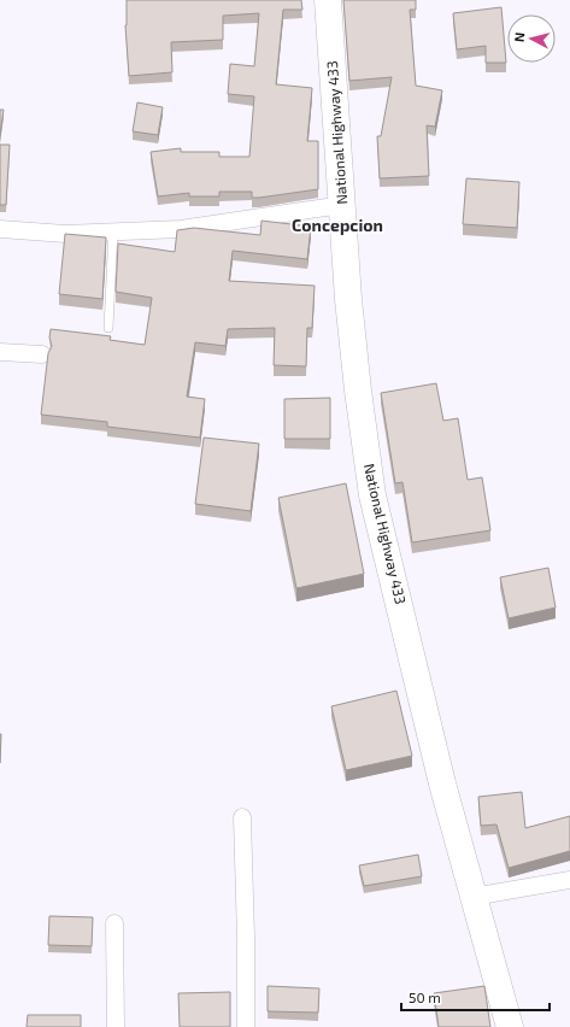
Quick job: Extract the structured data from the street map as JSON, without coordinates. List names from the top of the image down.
{
  "streets": {
    "main road": ["National Highway 433"]
  },
  "districts": ["Concepcion"],
  "scale_bar": "50 m",
  "north": "left"
}
